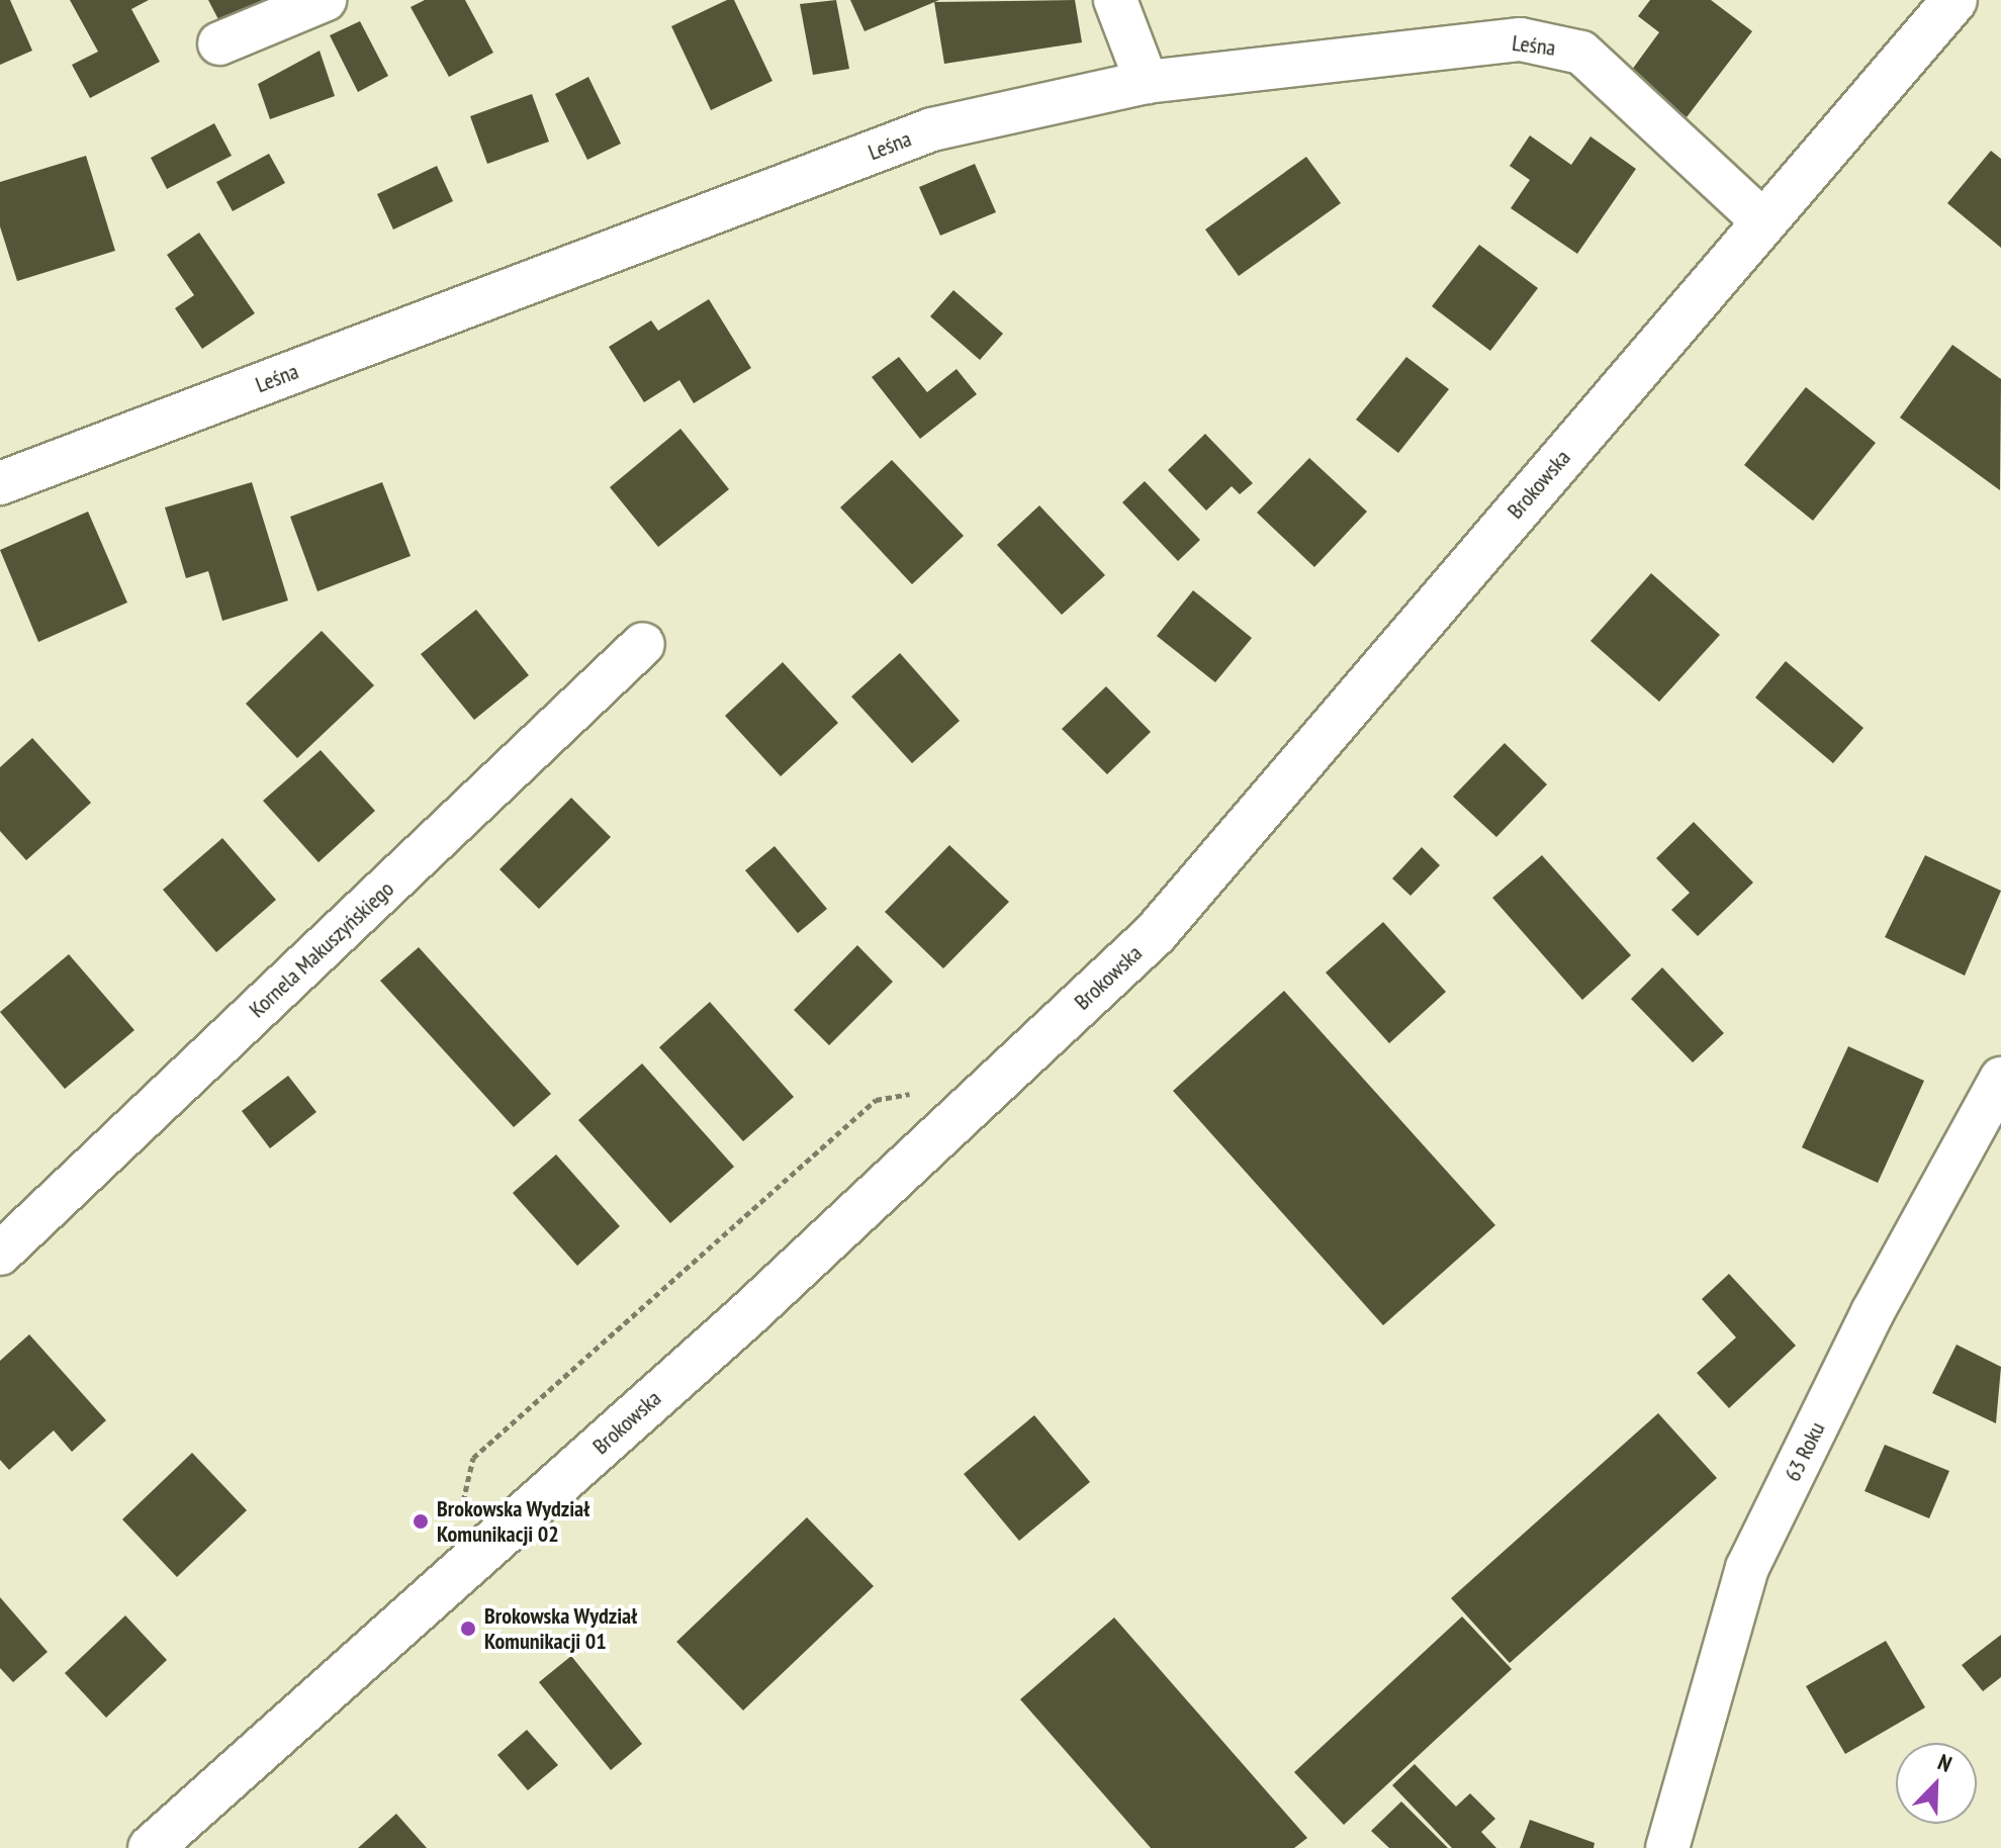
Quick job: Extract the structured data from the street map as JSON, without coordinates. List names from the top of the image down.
{
  "streets": {
    "street": [
      "Leśna",
      "Brokowska",
      "Kornela Makuszyńskiego",
      "63 Roku"
    ]
  },
  "crossings": [
    ["Leśna", "Brokowska"]
  ],
  "places": ["Brokowska Wydział Komunikacji 02", "Brokowska Wydział Komunikacji 01"],
  "north": "top right"
}
